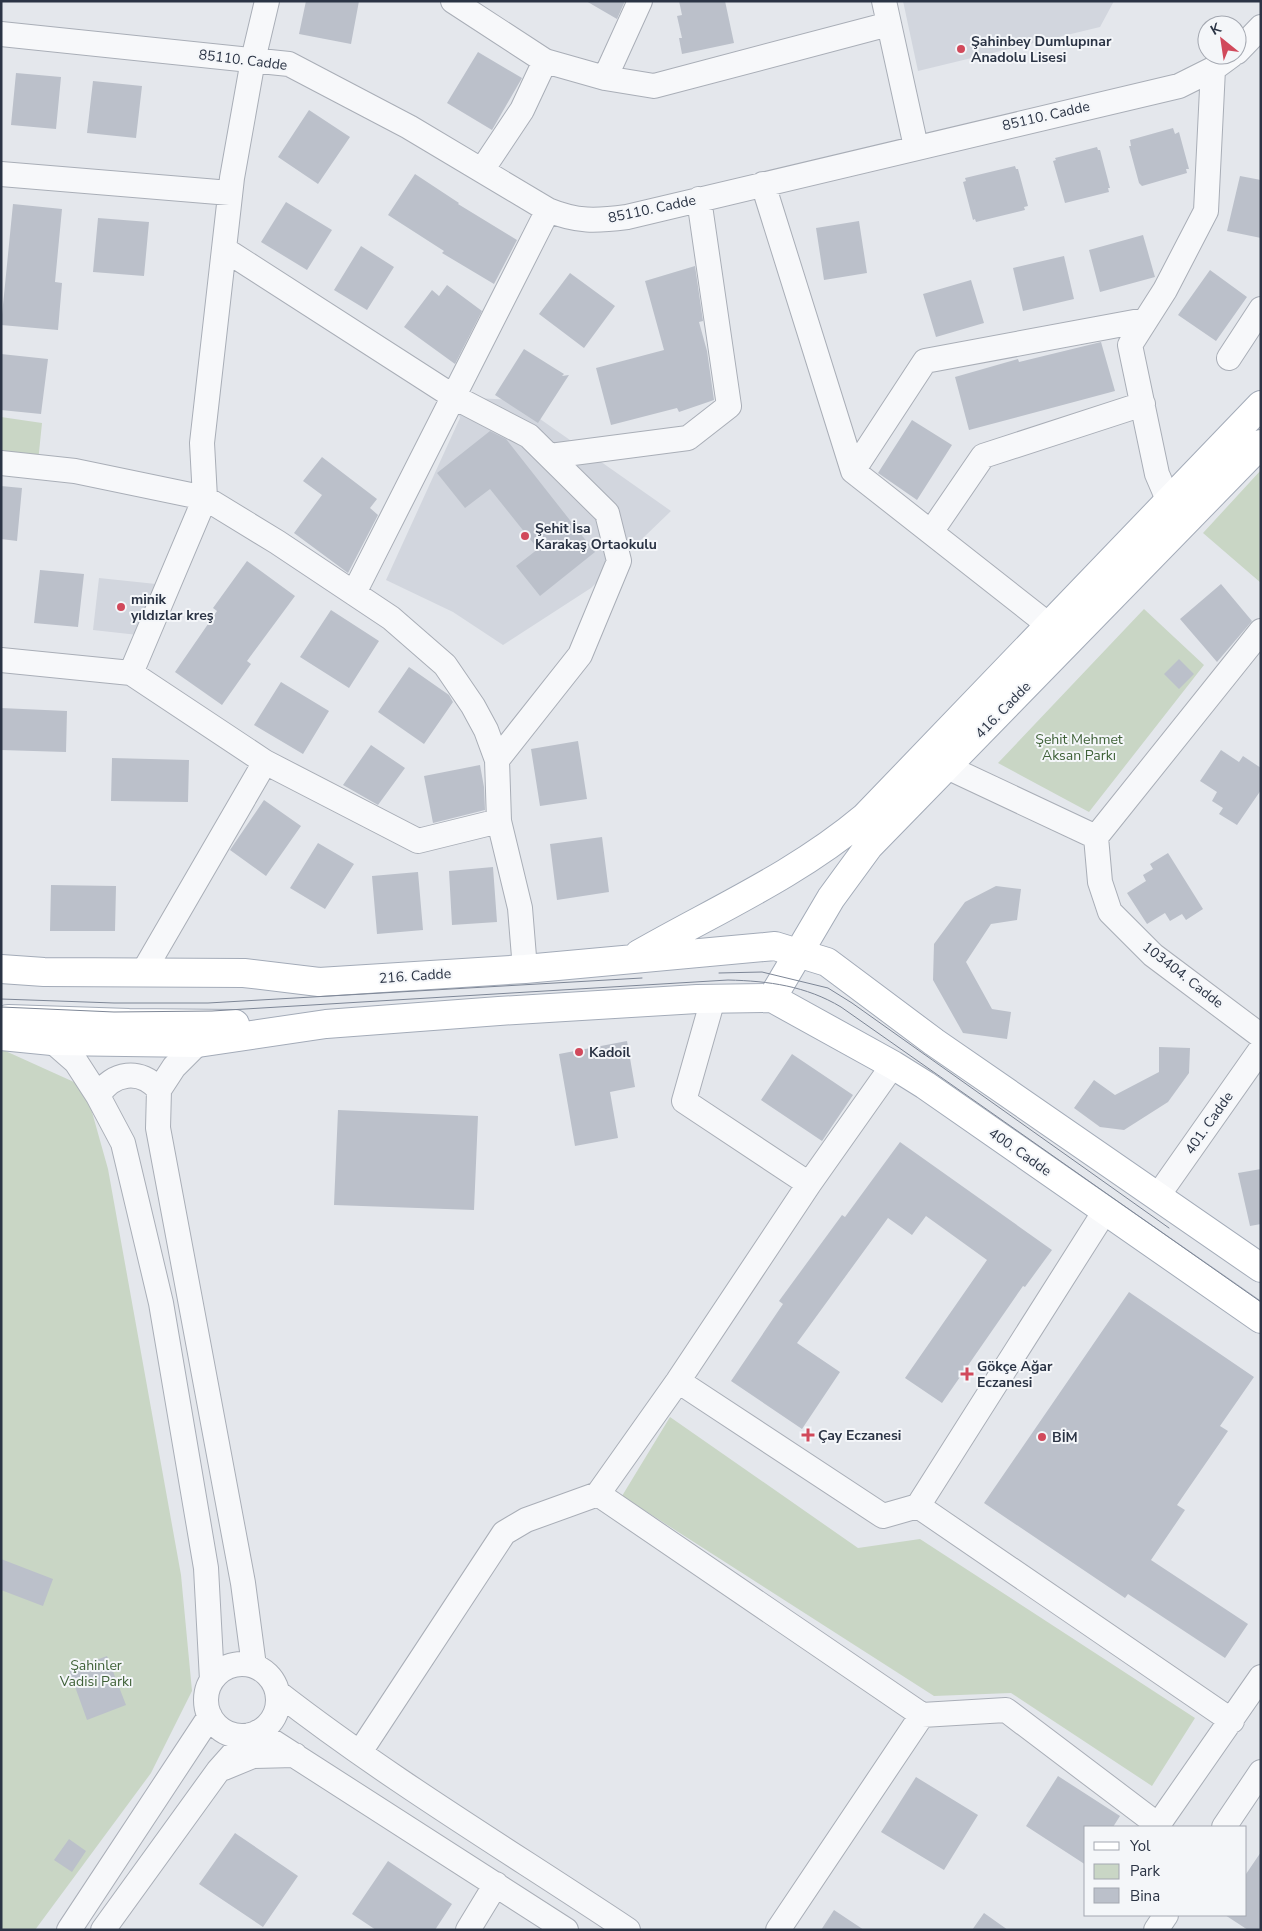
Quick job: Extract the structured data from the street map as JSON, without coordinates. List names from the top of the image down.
{
  "streets": {
    "main road": ["416. Cadde", "216. Cadde", "400. Cadde"],
    "street": ["85110. Cadde", "103404. Cadde", "401. Cadde"]
  },
  "crossings": [
    ["416. Cadde", "216. Cadde"],
    ["416. Cadde", "400. Cadde"]
  ],
  "parks": ["Şehit Mehmet Aksan Parkı", "Şahinler Vadisi Parkı"],
  "places": {
    "other": [
      "Şahinbey Dumlupınar Anadolu Lisesi",
      "Şehit İsa Karakaş Ortaokulu",
      "minik yıldızlar kreş",
      "Kadoil",
      "BİM"
    ],
    "health": ["Gökçe Ağar Eczanesi", "Çay Eczanesi"]
  },
  "legend": ["Yol", "Park", "Bina"],
  "north": "top left"
}
